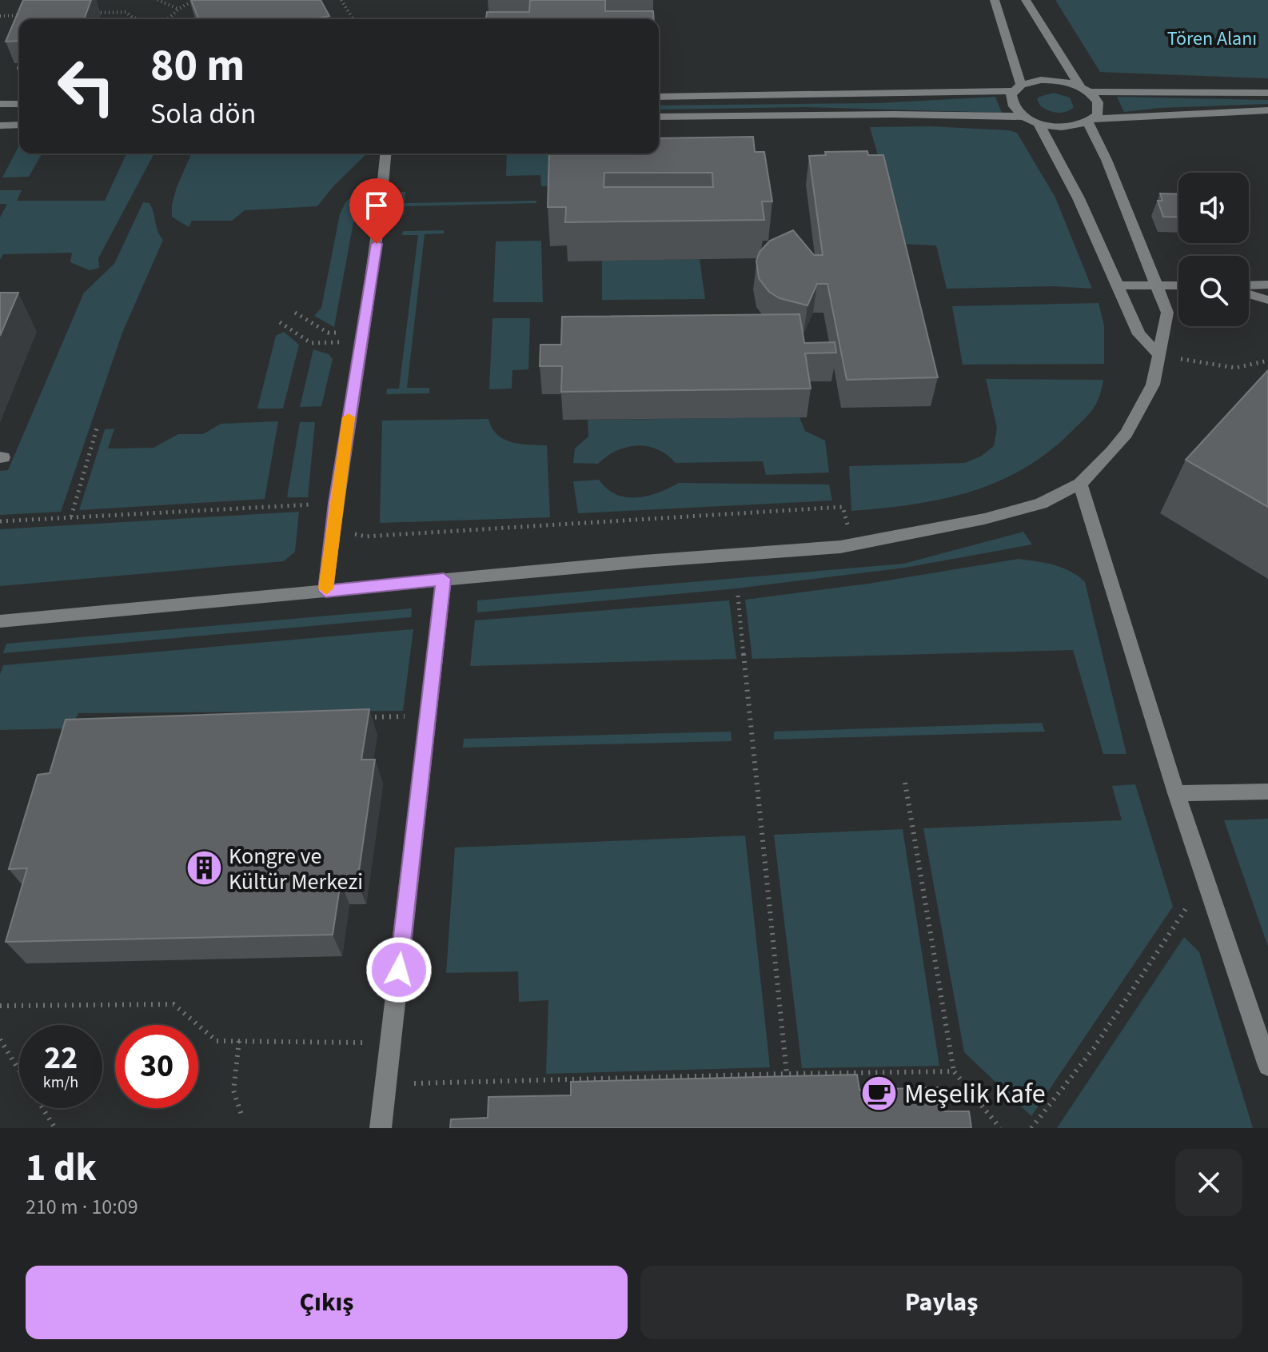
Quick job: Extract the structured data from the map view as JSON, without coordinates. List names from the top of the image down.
{
  "parks": ["Tören Alanı"],
  "places": {
    "building": ["Kongre ve Kültür Merkezi"],
    "cafe": ["Meşelik Kafe"]
  },
  "page": {
    "turn": ["80 m", "Sola dön"],
    "speed": "22 km/h",
    "limit": "30",
    "heading": ["1 dk", "210 m · 10:09"],
    "buttons": ["Çıkış", "Paylaş"]
  }
}
